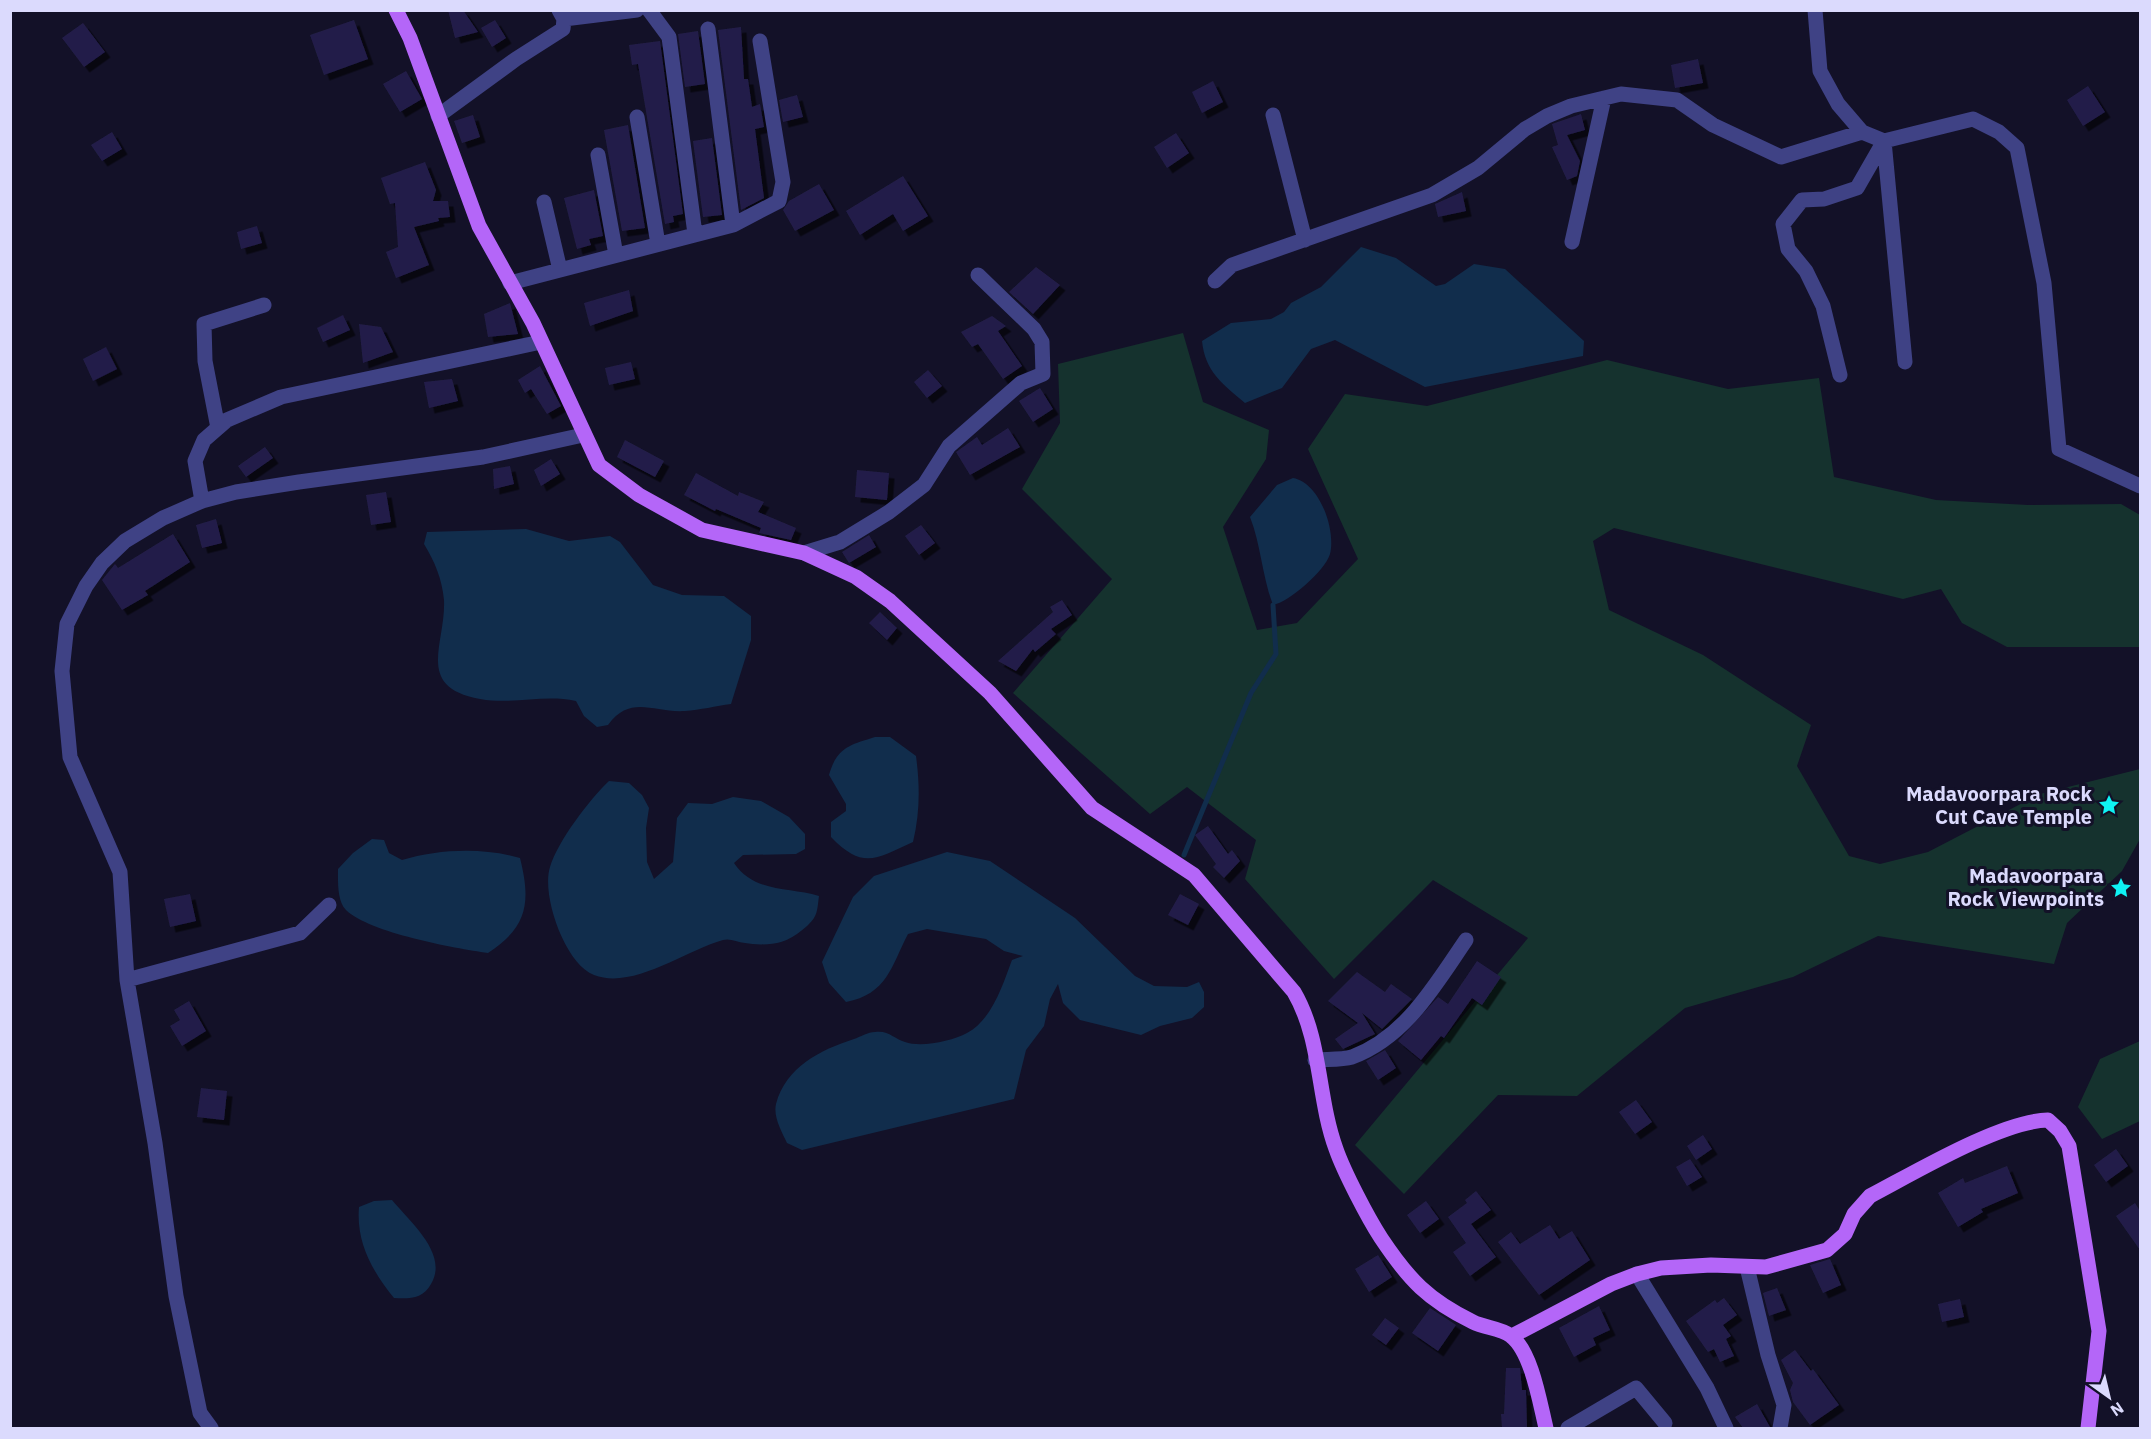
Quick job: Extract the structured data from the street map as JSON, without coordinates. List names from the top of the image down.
{
  "places": {
    "place": ["Madavoorpara Rock Cut Cave Temple", "Madavoorpara Rock Viewpoints"]
  },
  "north": "bottom right"
}
